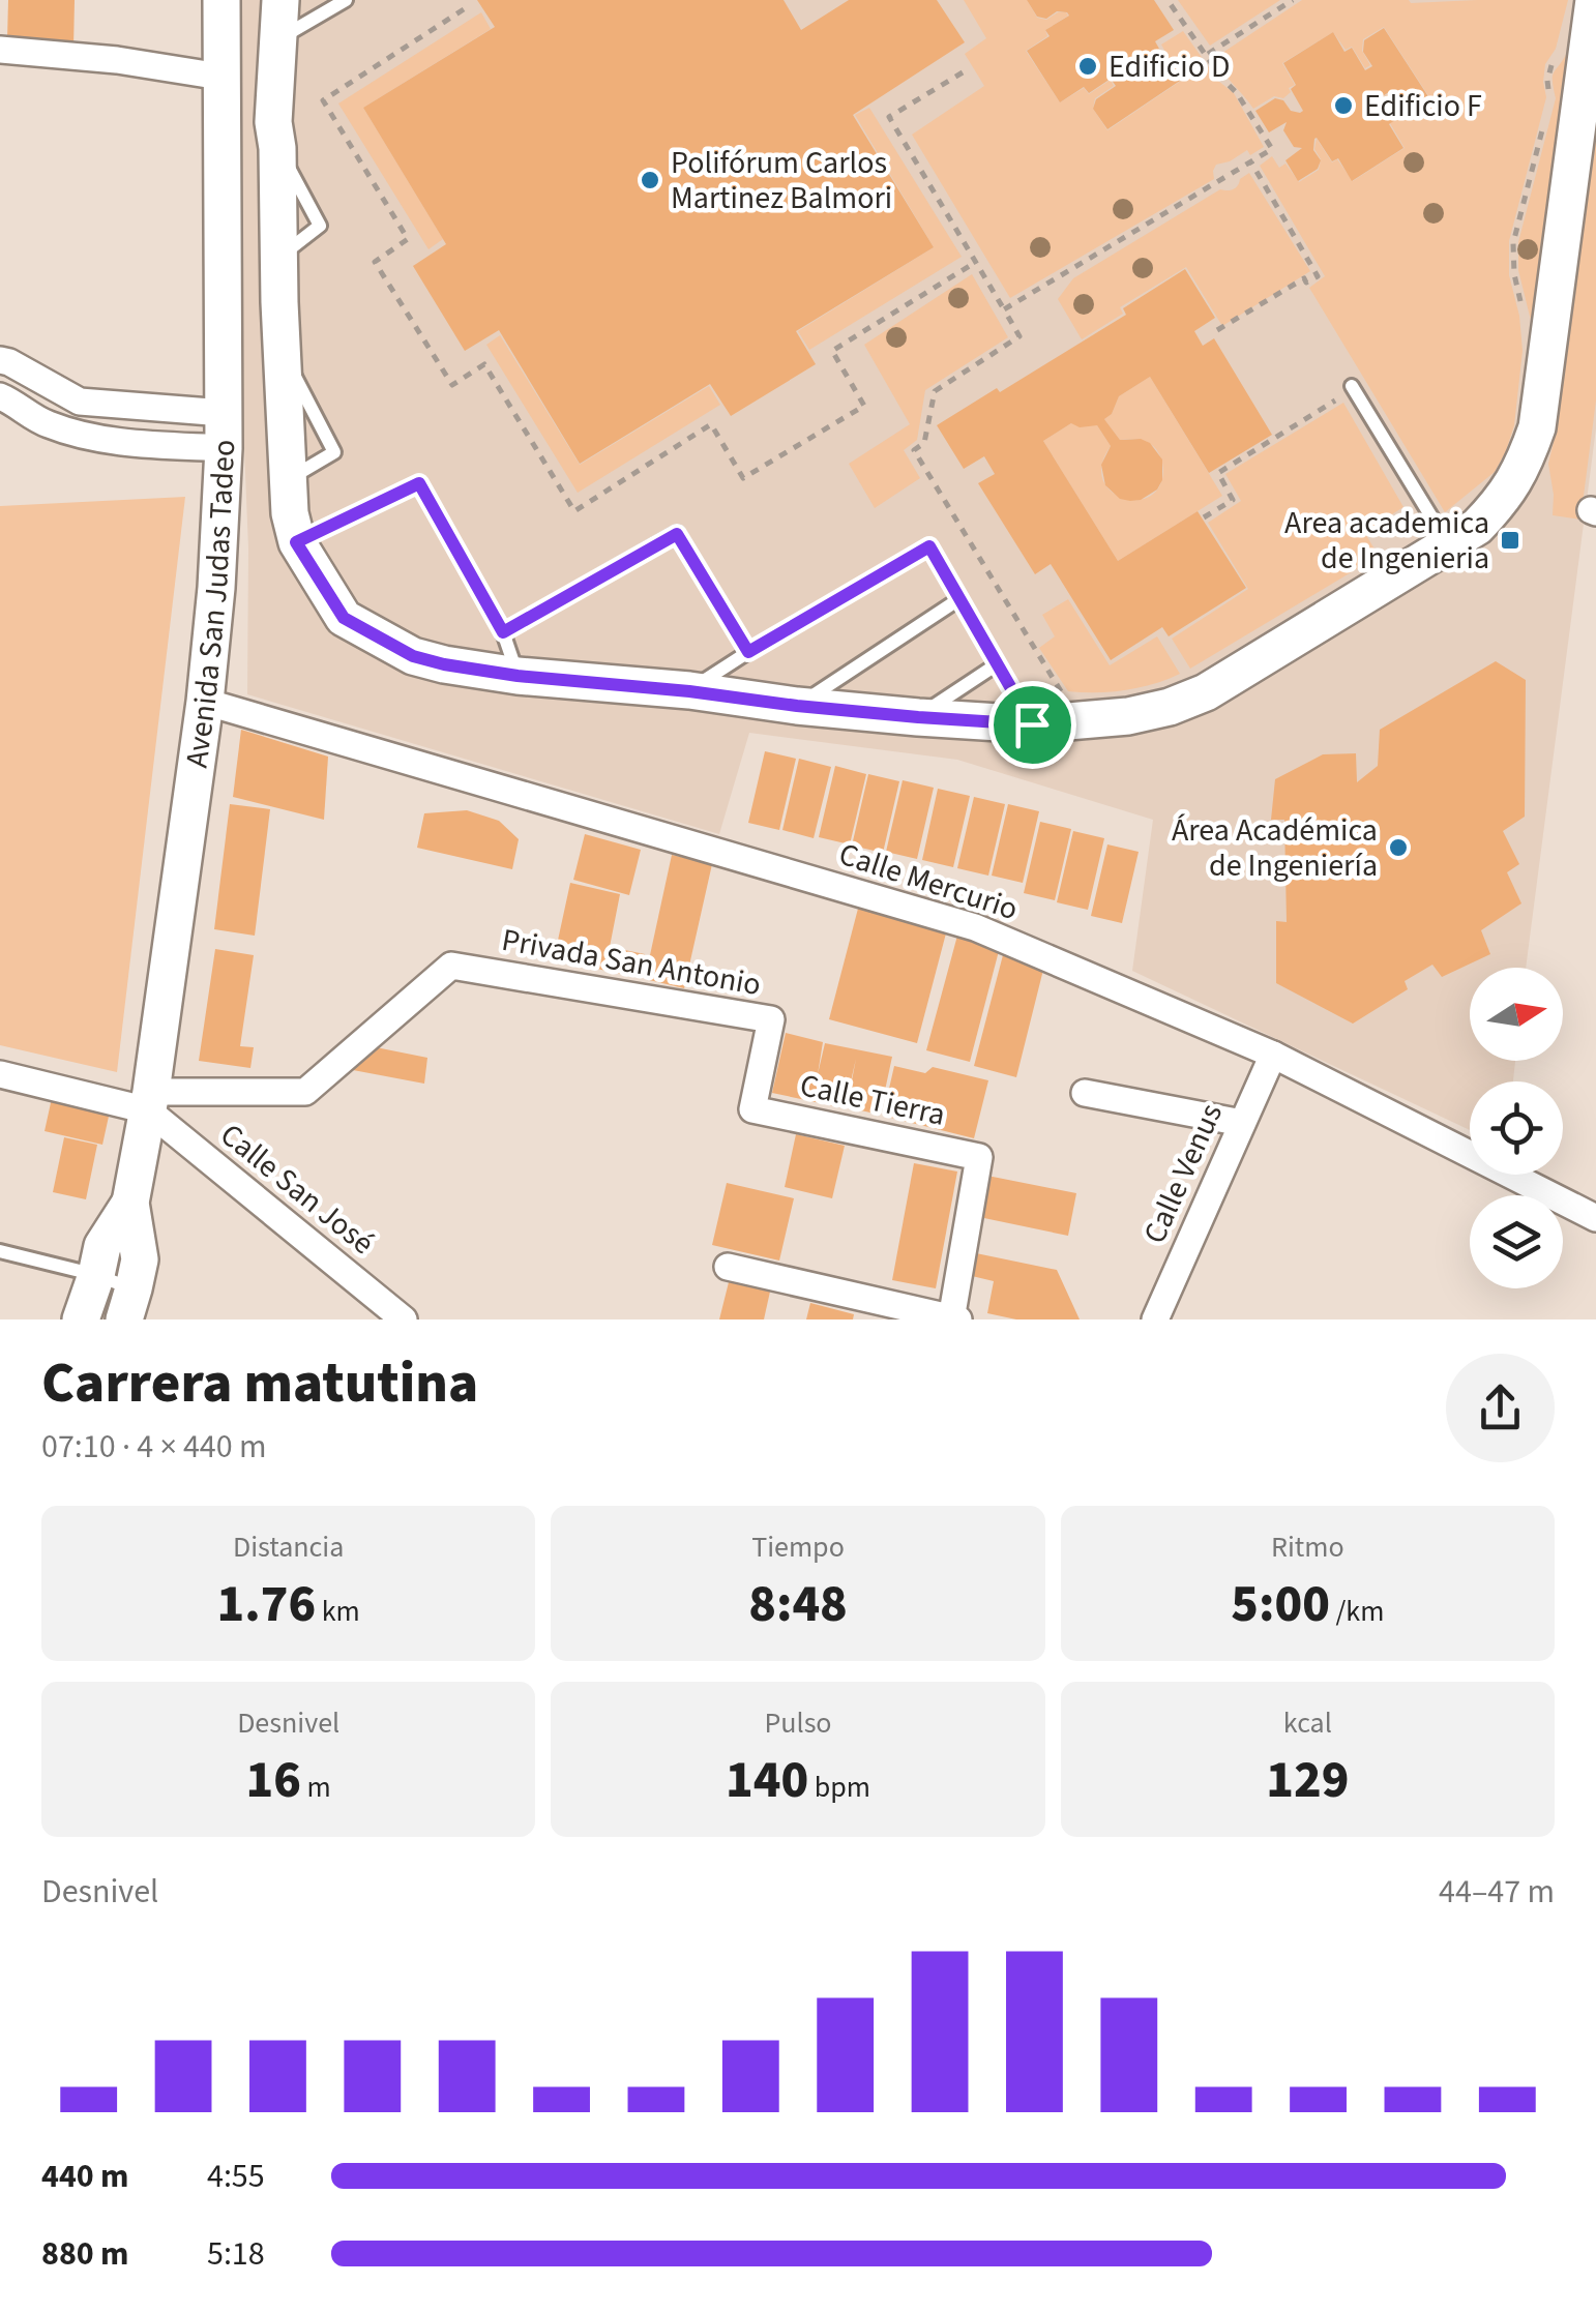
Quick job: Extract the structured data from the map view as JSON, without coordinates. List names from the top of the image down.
{
  "streets": {
    "street": [
      "Avenida San Judas Tadeo",
      "Calle Mercurio",
      "Privada San Antonio",
      "Calle Tierra",
      "Calle Venus",
      "Calle San José"
    ]
  },
  "crossings": [
    ["Avenida San Judas Tadeo", "Calle Mercurio"],
    ["Avenida San Judas Tadeo", "Privada San Antonio"],
    ["Avenida San Judas Tadeo", "Calle San José"],
    ["Calle Mercurio", "Calle Venus"],
    ["Privada San Antonio", "Calle Tierra"],
    ["Privada San Antonio", "Calle San José"]
  ],
  "places": {
    "other": [
      "Edificio D",
      "Edificio F",
      "Polifórum Carlos Martinez Balmori",
      "Área Académica de Ingeniería"
    ],
    "transit": ["Area academica de Ingenieria"]
  },
  "north": "right",
  "page": {
    "heading": ["Carrera matutina", "07:10 · 4 × 440 m"],
    "stats": [
      ["Distancia", "1.76 km"],
      ["Tiempo", "8:48"],
      ["Ritmo", "5:00 /km"],
      ["Desnivel", "16 m"],
      ["Pulso", "140 bpm"],
      ["kcal", "129"]
    ],
    "chart": ["Desnivel", "44–47 m"],
    "list": [
      {
        "name": "440 m",
        "note": "4:55"
      },
      {
        "name": "880 m",
        "note": "5:18"
      }
    ]
  }
}
